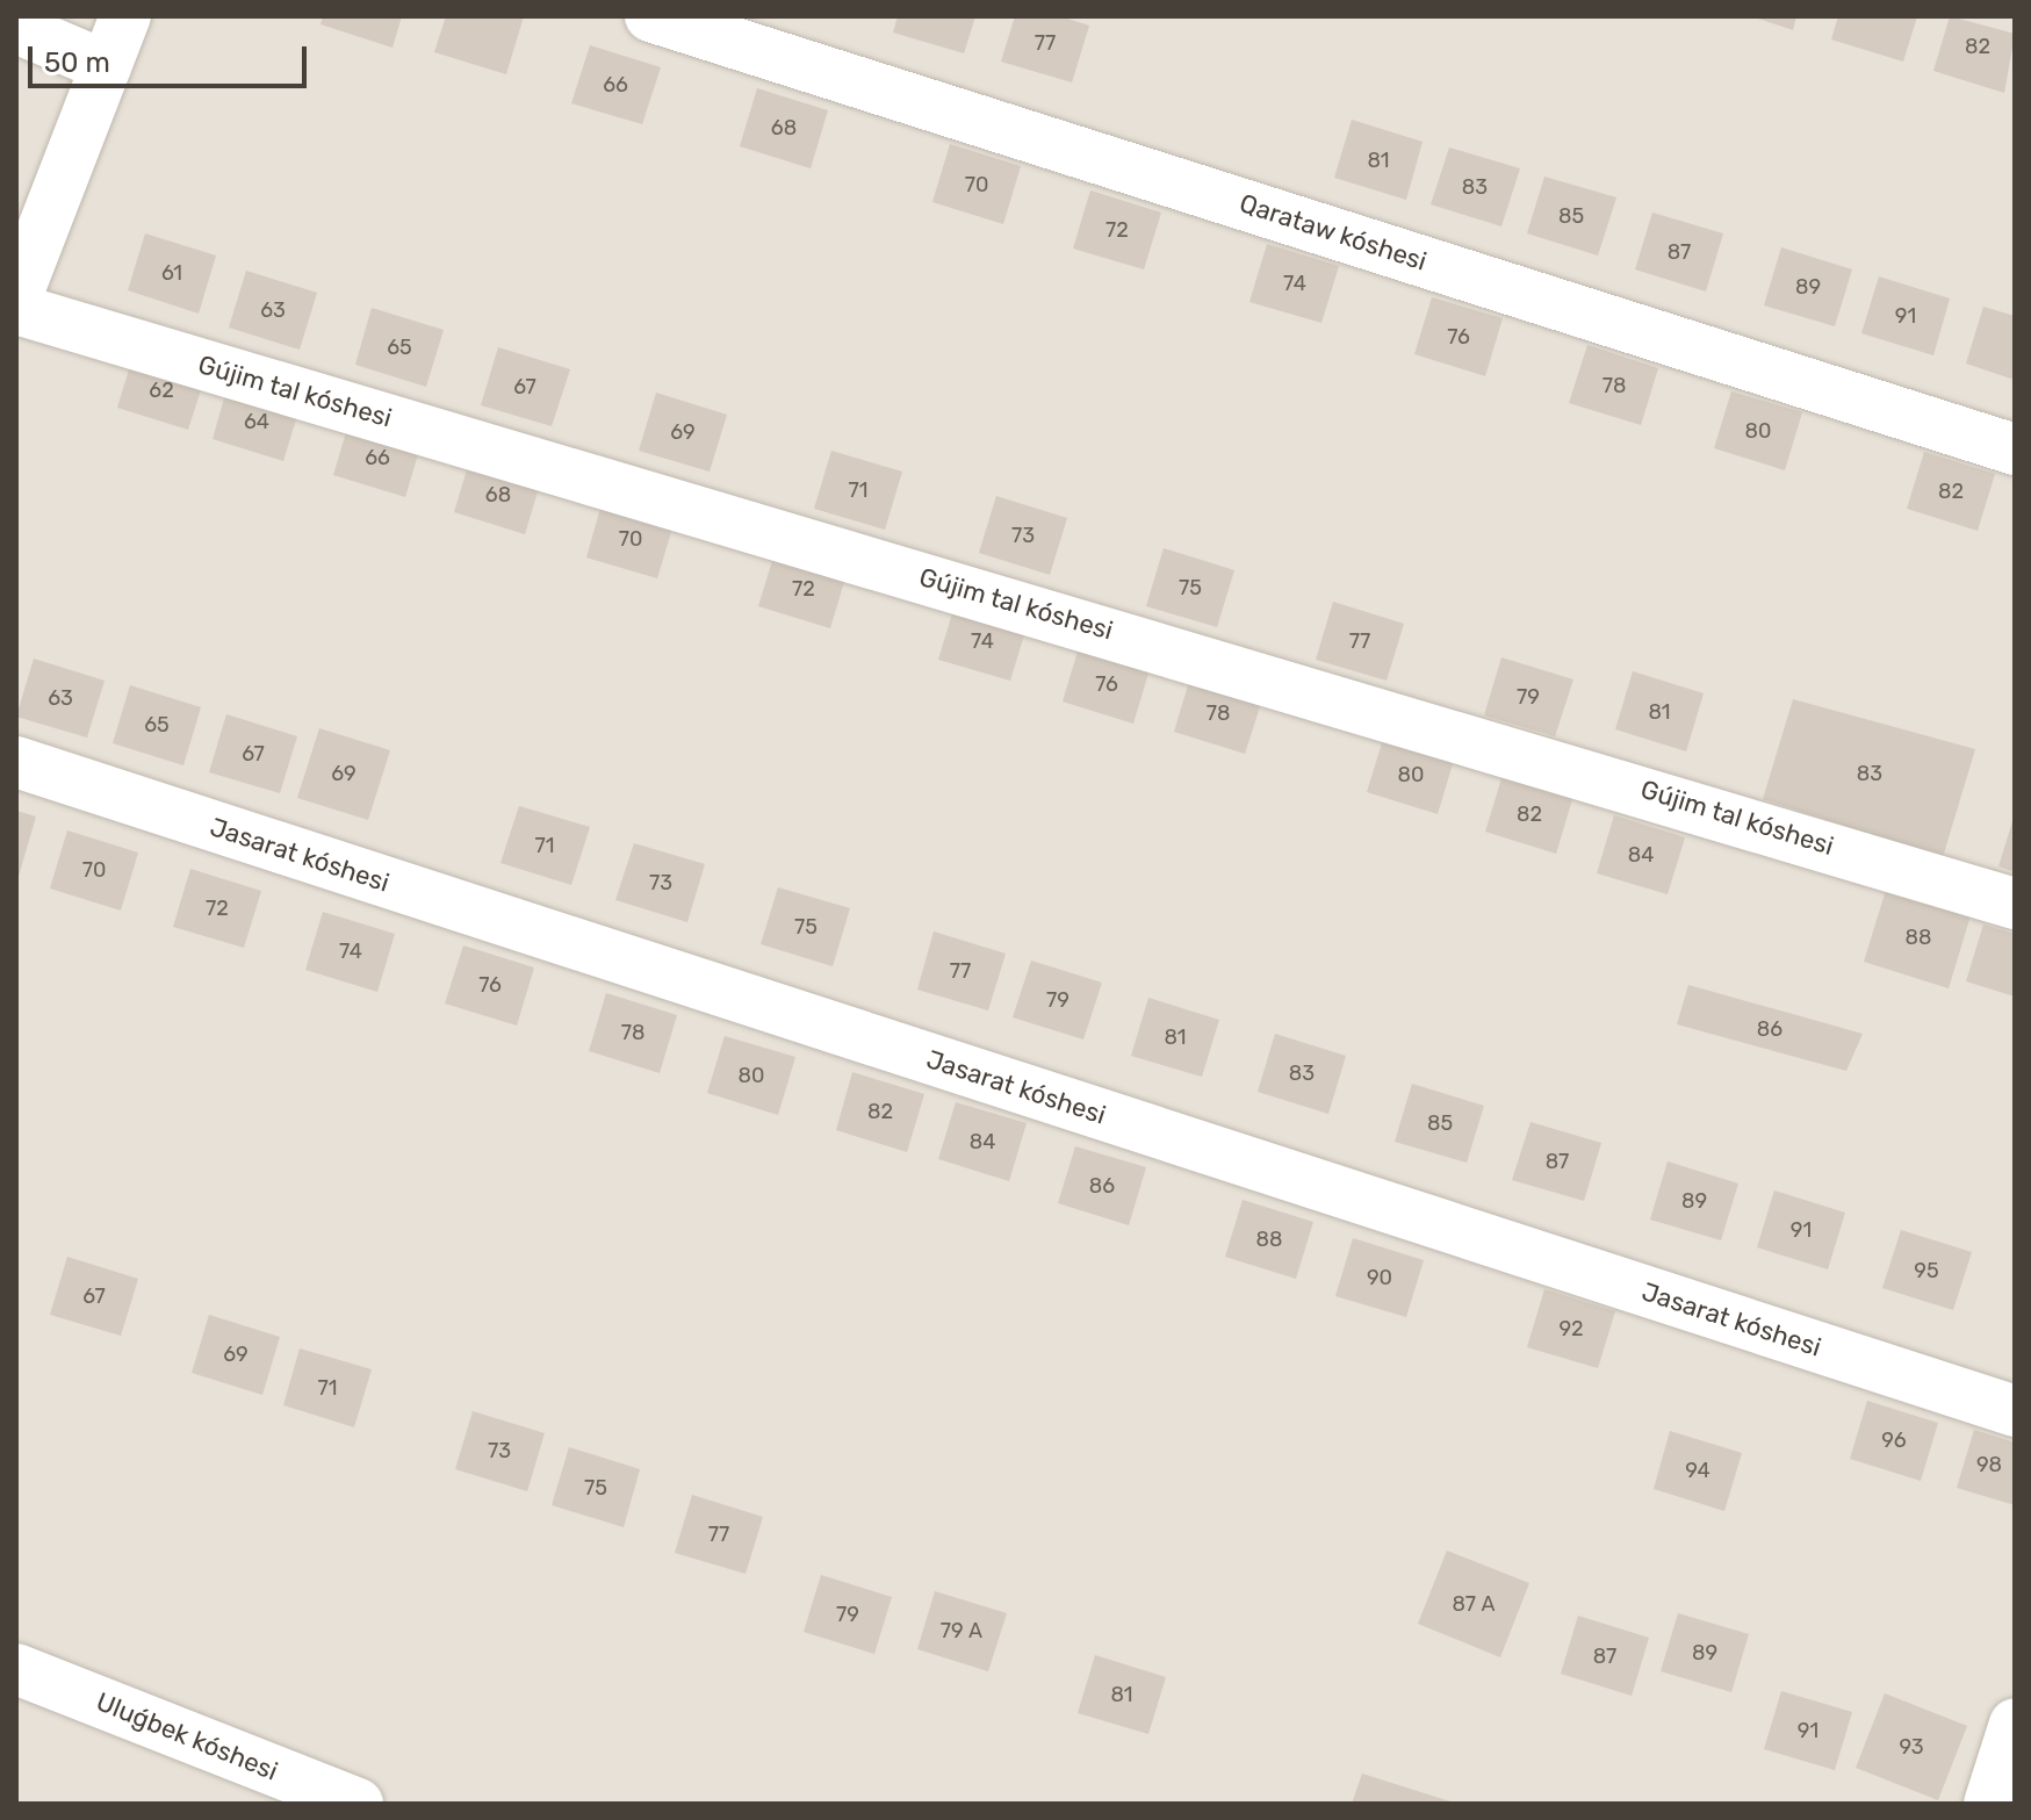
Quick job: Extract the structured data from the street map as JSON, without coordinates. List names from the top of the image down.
{
  "streets": {
    "street": [
      "Qarataw kóshesi",
      "Gújim tal kóshesi",
      "Jasarat kóshesi",
      "Uluǵbek kóshesi"
    ]
  },
  "house_numbers": [
    "77",
    "82",
    "66",
    "68",
    "81",
    "70",
    "83",
    "85",
    "72",
    "87",
    "61",
    "74",
    "89",
    "63",
    "91",
    "76",
    "65",
    "78",
    "67",
    "62",
    "64",
    "80",
    "69",
    "66",
    "71",
    "82",
    "68",
    "73",
    "70",
    "75",
    "72",
    "74",
    "77",
    "76",
    "79",
    "63",
    "81",
    "78",
    "65",
    "67",
    "69",
    "83",
    "80",
    "82",
    "71",
    "84",
    "70",
    "73",
    "72",
    "75",
    "88",
    "74",
    "77",
    "76",
    "79",
    "86",
    "78",
    "81",
    "83",
    "80",
    "82",
    "85",
    "84",
    "87",
    "86",
    "89",
    "91",
    "88",
    "95",
    "90",
    "67",
    "92",
    "69",
    "71",
    "96",
    "73",
    "98",
    "94",
    "75",
    "77",
    "87 А",
    "79",
    "79 А",
    "89",
    "87",
    "81",
    "91",
    "93"
  ],
  "scale_bar": "50 m"
}
